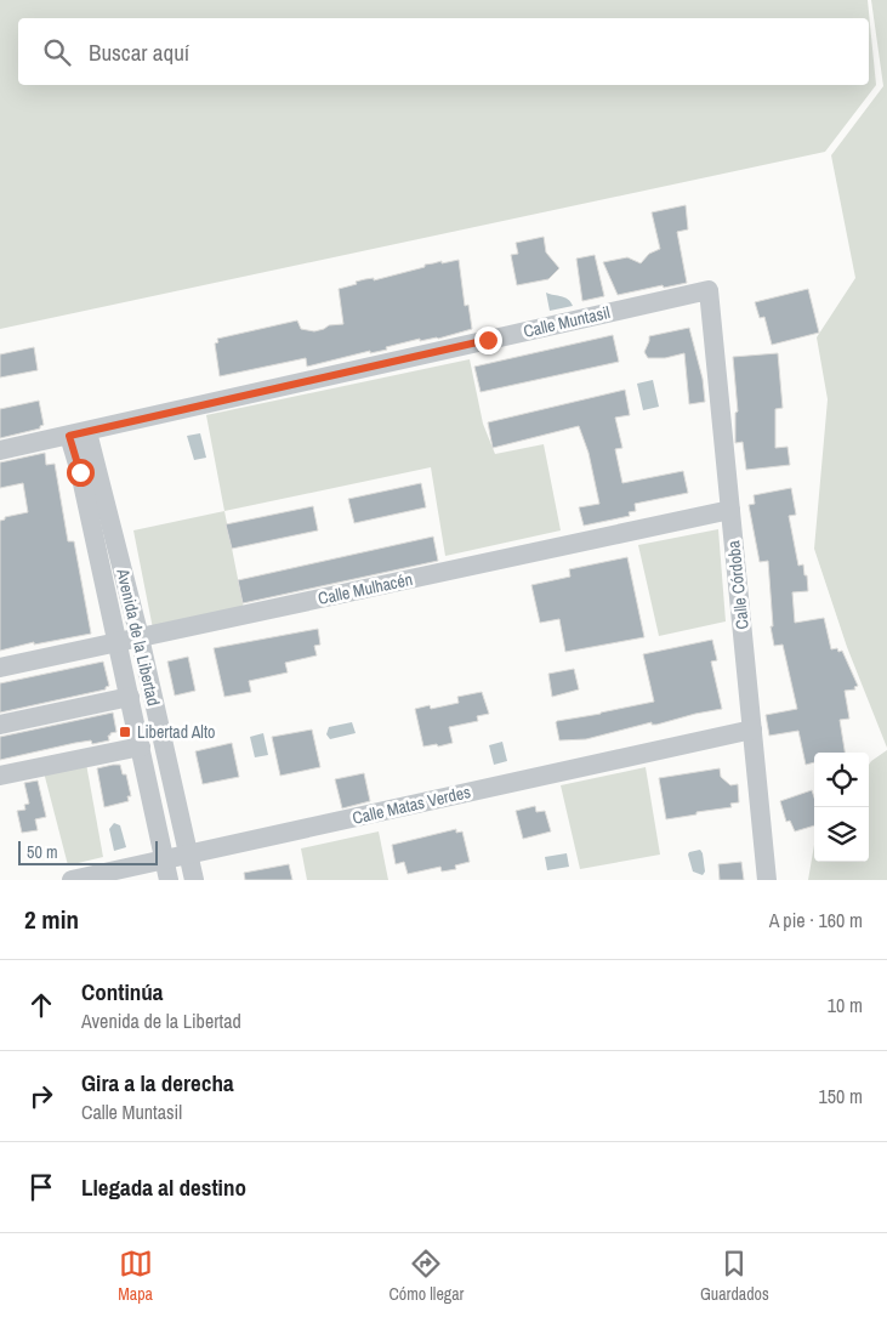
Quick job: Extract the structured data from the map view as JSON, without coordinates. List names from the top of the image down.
{
  "streets": {
    "street": [
      "Calle Muntasil",
      "Calle Córdoba",
      "Calle Mulhacén",
      "Avenida de la Libertad",
      "Calle Matas Verdes"
    ]
  },
  "crossings": [
    ["Calle Muntasil", "Calle Córdoba"],
    ["Calle Muntasil", "Avenida de la Libertad"],
    ["Calle Córdoba", "Calle Mulhacén"],
    ["Calle Córdoba", "Calle Matas Verdes"],
    ["Calle Mulhacén", "Avenida de la Libertad"],
    ["Avenida de la Libertad", "Calle Matas Verdes"]
  ],
  "places": {
    "transit": ["Libertad Alto"]
  },
  "scale_bar": "50 m",
  "page": {
    "search": "Buscar aquí",
    "scale": "50 m",
    "heading": ["2 min", "A pie · 160 m"],
    "list": [
      ["Continúa", "Avenida de la Libertad", "10 m"],
      ["Gira a la derecha", "Calle Muntasil", "150 m"],
      "Llegada al destino"
    ],
    "nav": ["Mapa", "Cómo llegar", "Guardados"]
  }
}
